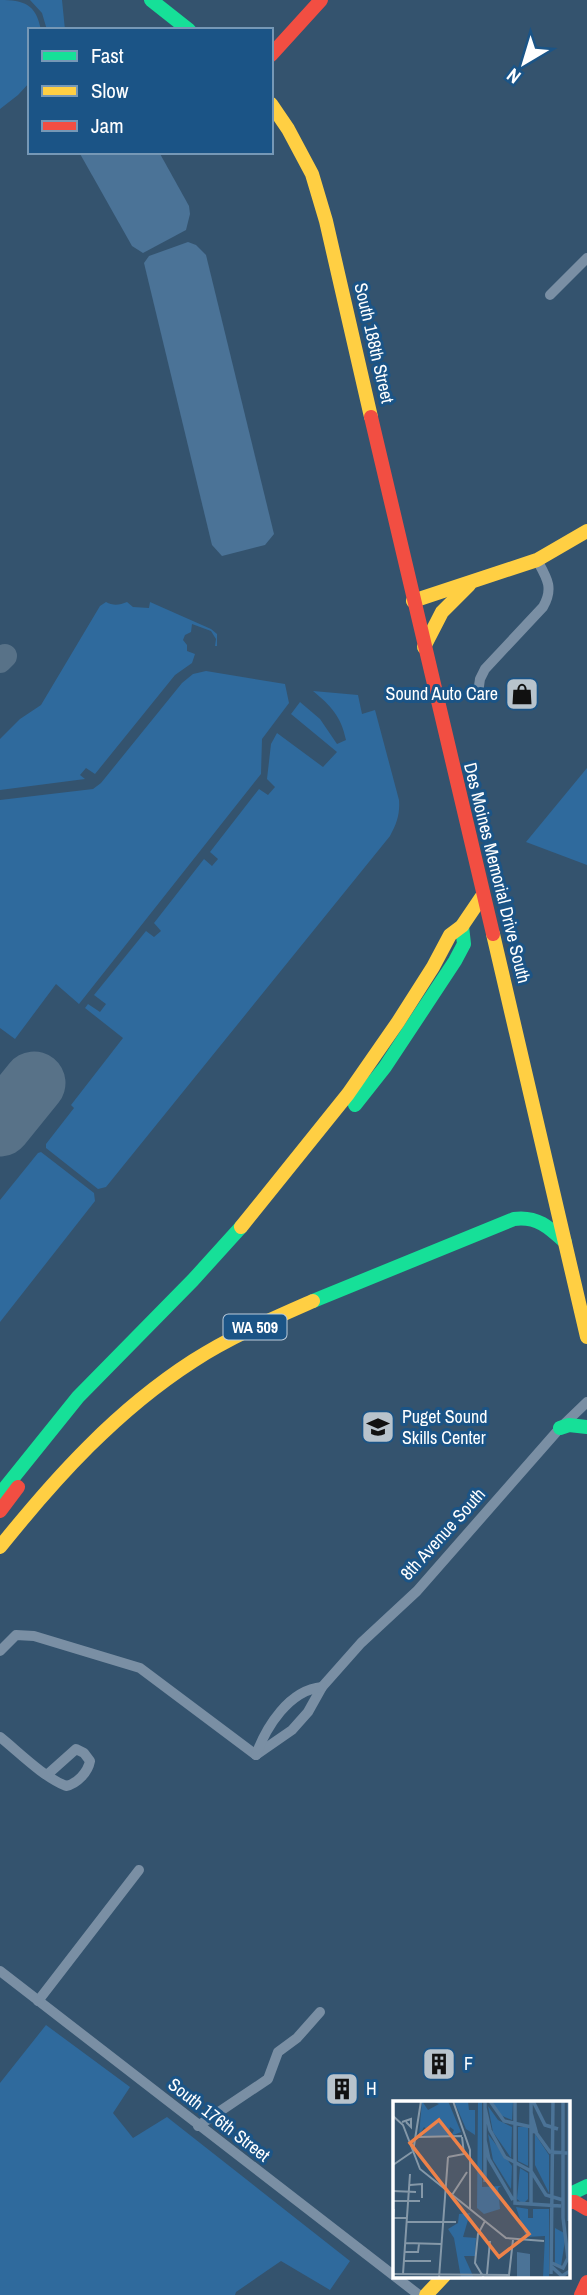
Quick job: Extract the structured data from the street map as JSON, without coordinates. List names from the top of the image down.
{
  "streets": {
    "main road": ["South 188th Street", "Des Moines Memorial Drive South", "WA 509"],
    "street": ["8th Avenue South", "South 176th Street"]
  },
  "crossings": [
    ["South 188th Street", "Des Moines Memorial Drive South"],
    ["Des Moines Memorial Drive South", "WA 509"]
  ],
  "places": {
    "shop": ["Sound Auto Care"],
    "school or university": ["Puget Sound Skills Center"],
    "building": ["F", "H"]
  },
  "legend": ["Fast", "Slow", "Jam"],
  "north": "bottom left"
}
